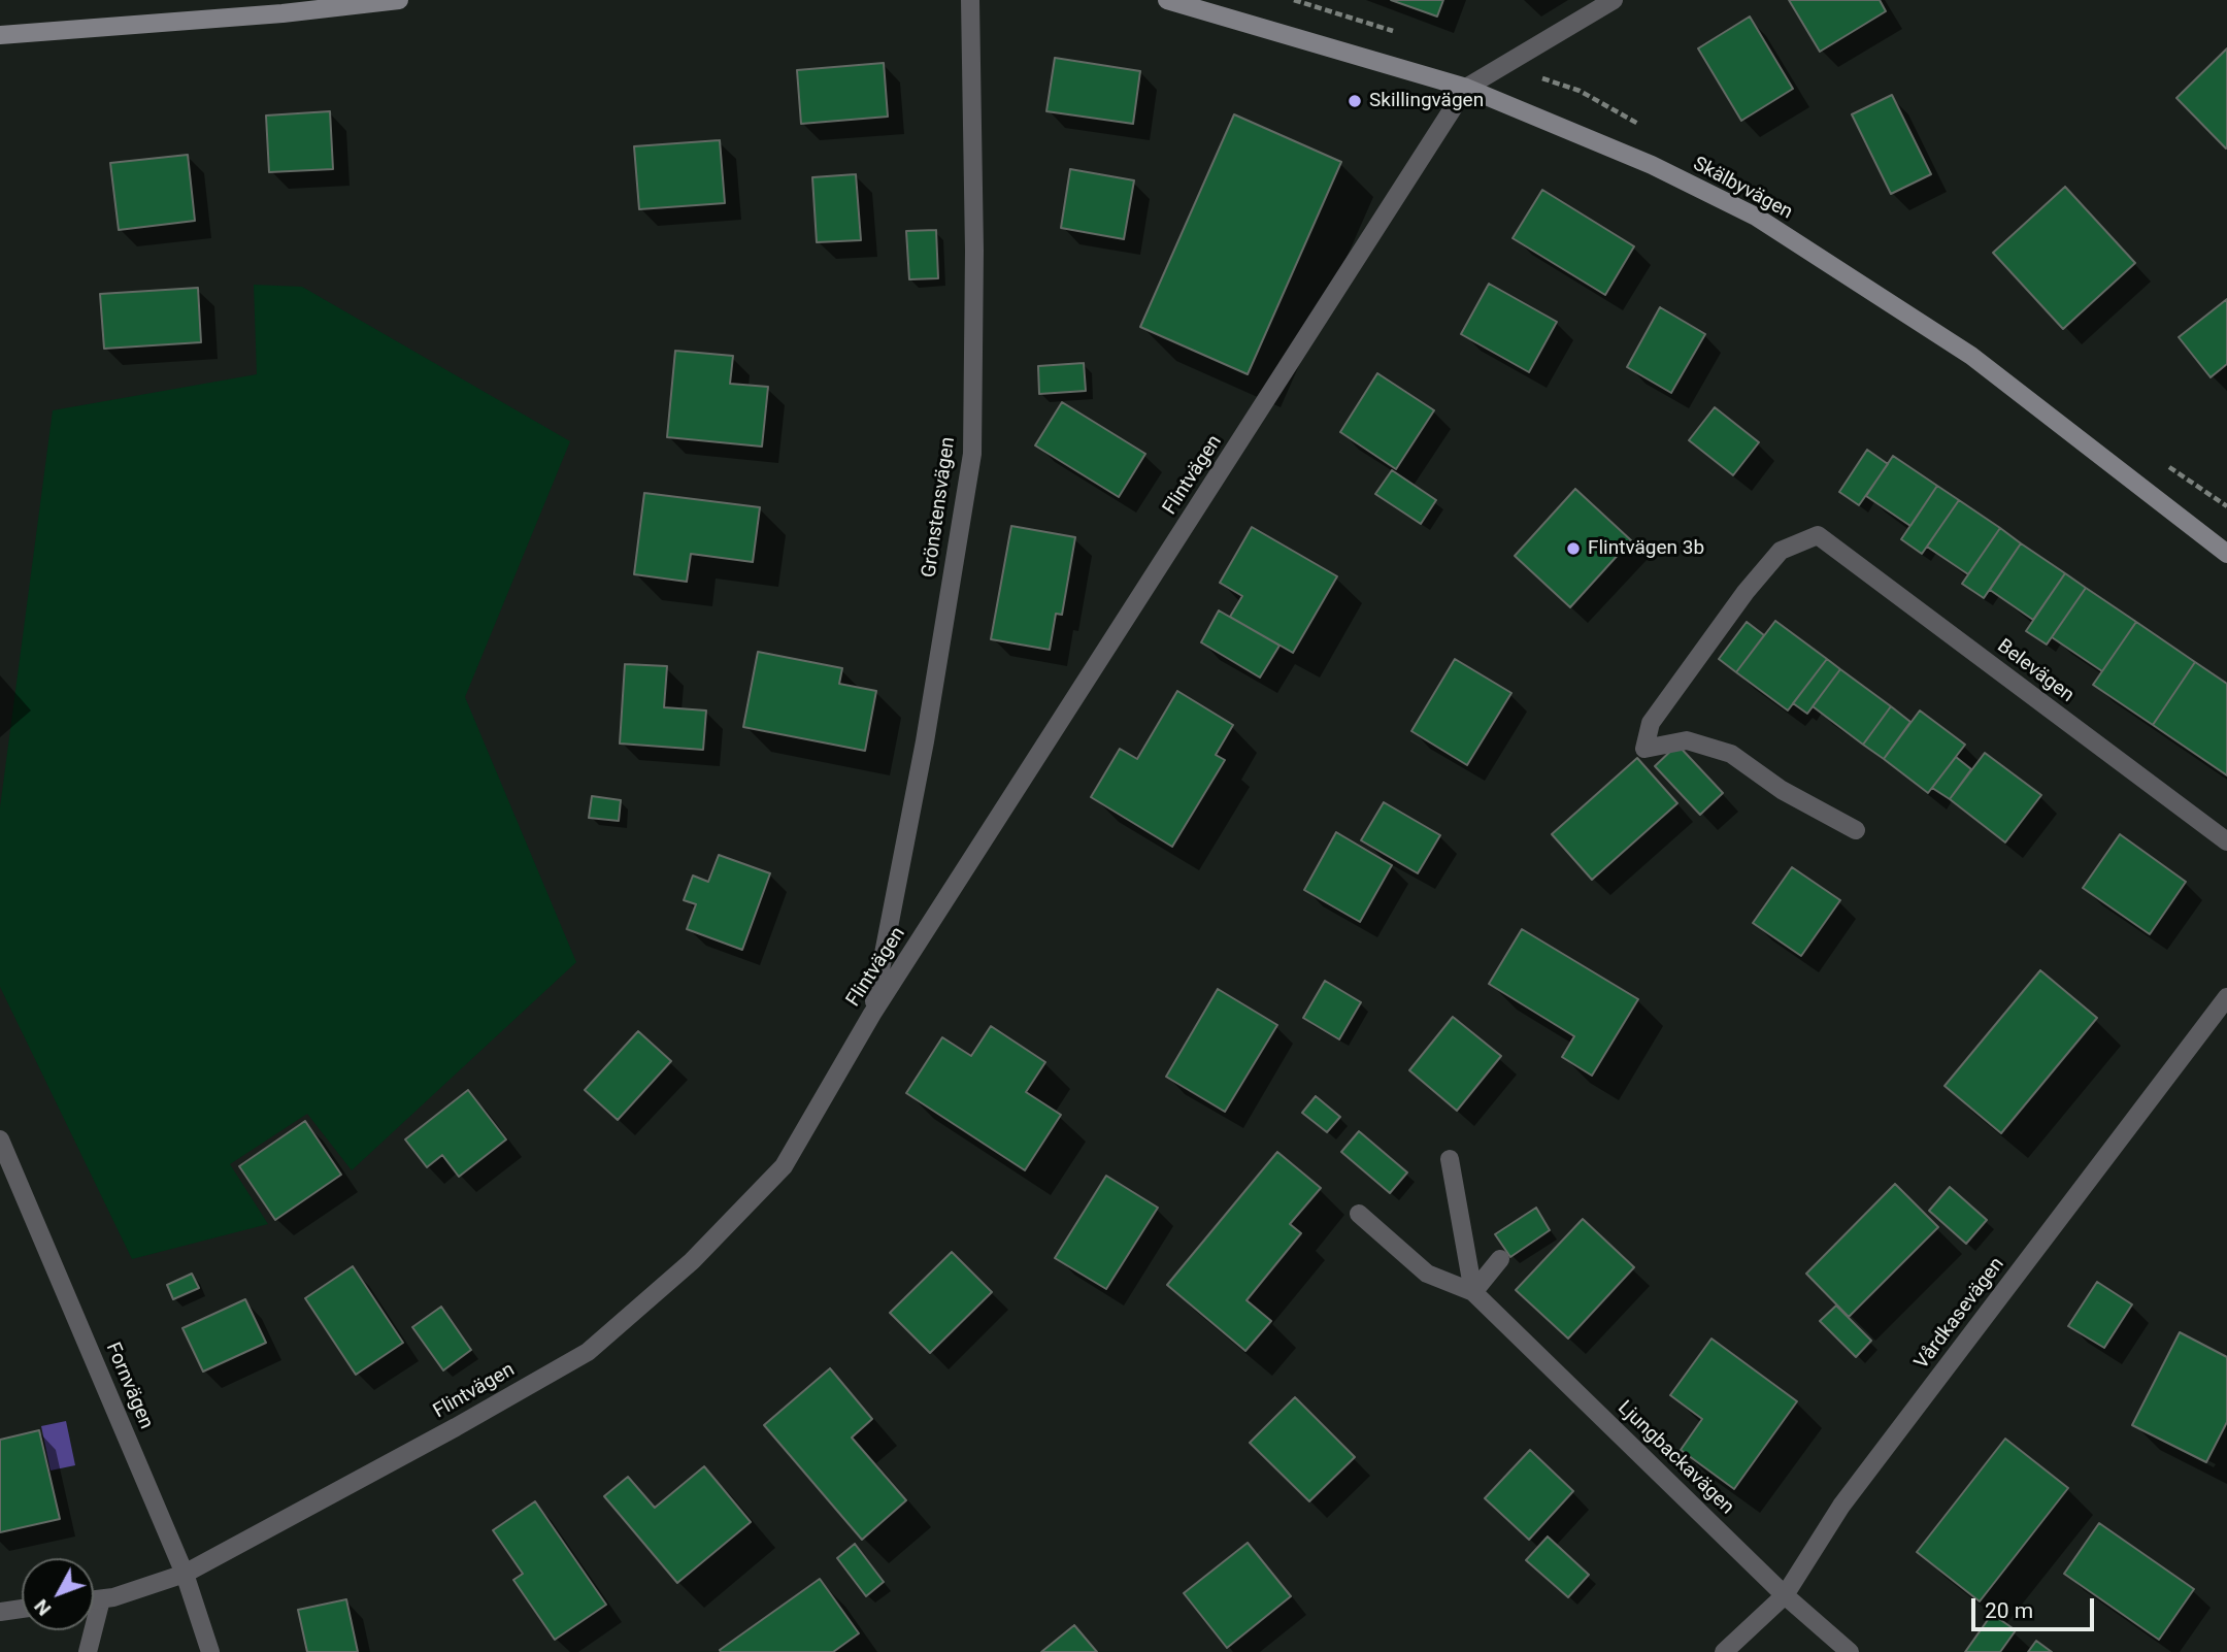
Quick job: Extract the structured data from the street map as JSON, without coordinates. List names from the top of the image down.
{
  "streets": {
    "street": [
      "Skälbyvägen",
      "Flintvägen",
      "Grönstensvägen",
      "Belevägen",
      "Vårdkasevägen",
      "Fornvägen",
      "Ljungbackavägen"
    ]
  },
  "crossings": [
    ["Skälbyvägen", "Flintvägen"],
    ["Flintvägen", "Grönstensvägen"],
    ["Flintvägen", "Fornvägen"],
    ["Vårdkasevägen", "Ljungbackavägen"]
  ],
  "places": ["Skillingvägen", "Flintvägen 3b"],
  "scale_bar": "20 m",
  "north": "bottom left"
}
